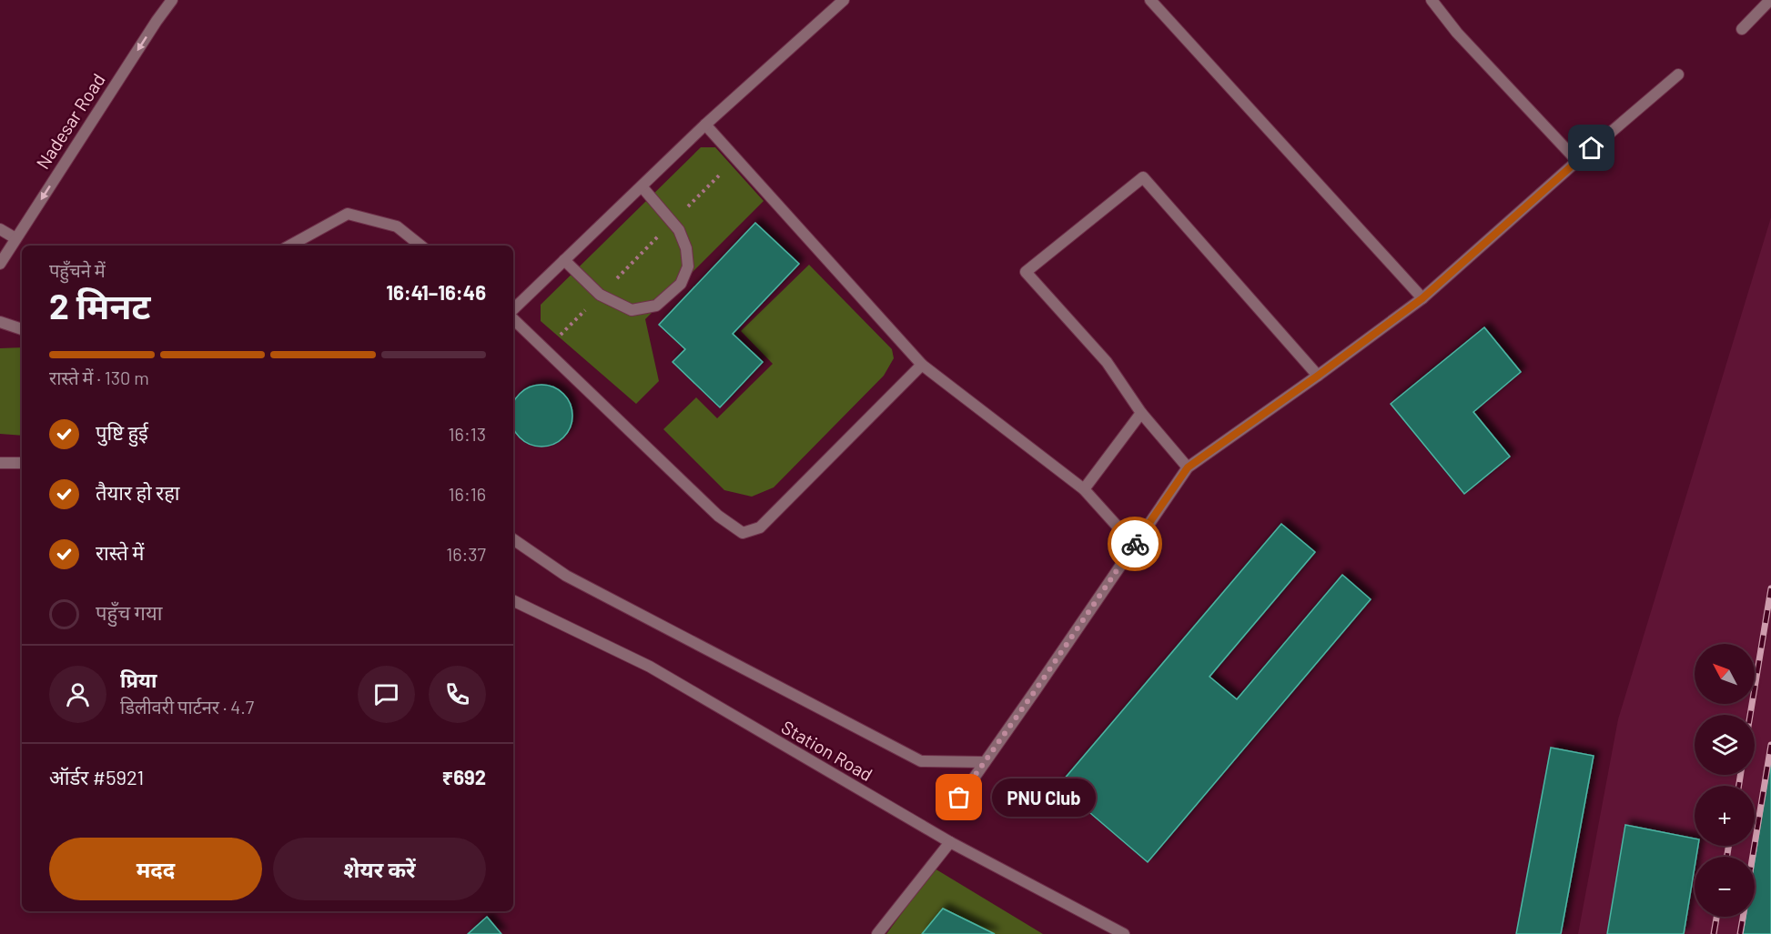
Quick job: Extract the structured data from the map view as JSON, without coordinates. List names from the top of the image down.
{
  "streets": {
    "street": ["Nadesar Road", "Station Road"]
  },
  "one_way": ["Nadesar Road"],
  "places": ["PNU Club"],
  "north": "top left",
  "page": {
    "heading": ["2 मिनट", "पहुँचने में", "16:41–16:46"],
    "panel": [
      "प्रिया",
      "डिलीवरी पार्टनर · 4.7",
      "ऑर्डर #5921",
      "₹692"
    ],
    "bar": "रास्ते में · 130 m",
    "list": [
      ["पुष्टि हुई", "16:13"],
      ["तैयार हो रहा", "16:16"],
      ["रास्ते में", "16:37"],
      "पहुँच गया"
    ],
    "map_buttons": ["+", "−"],
    "bubble": "PNU Club",
    "buttons": ["मदद", "शेयर करें"]
  }
}
